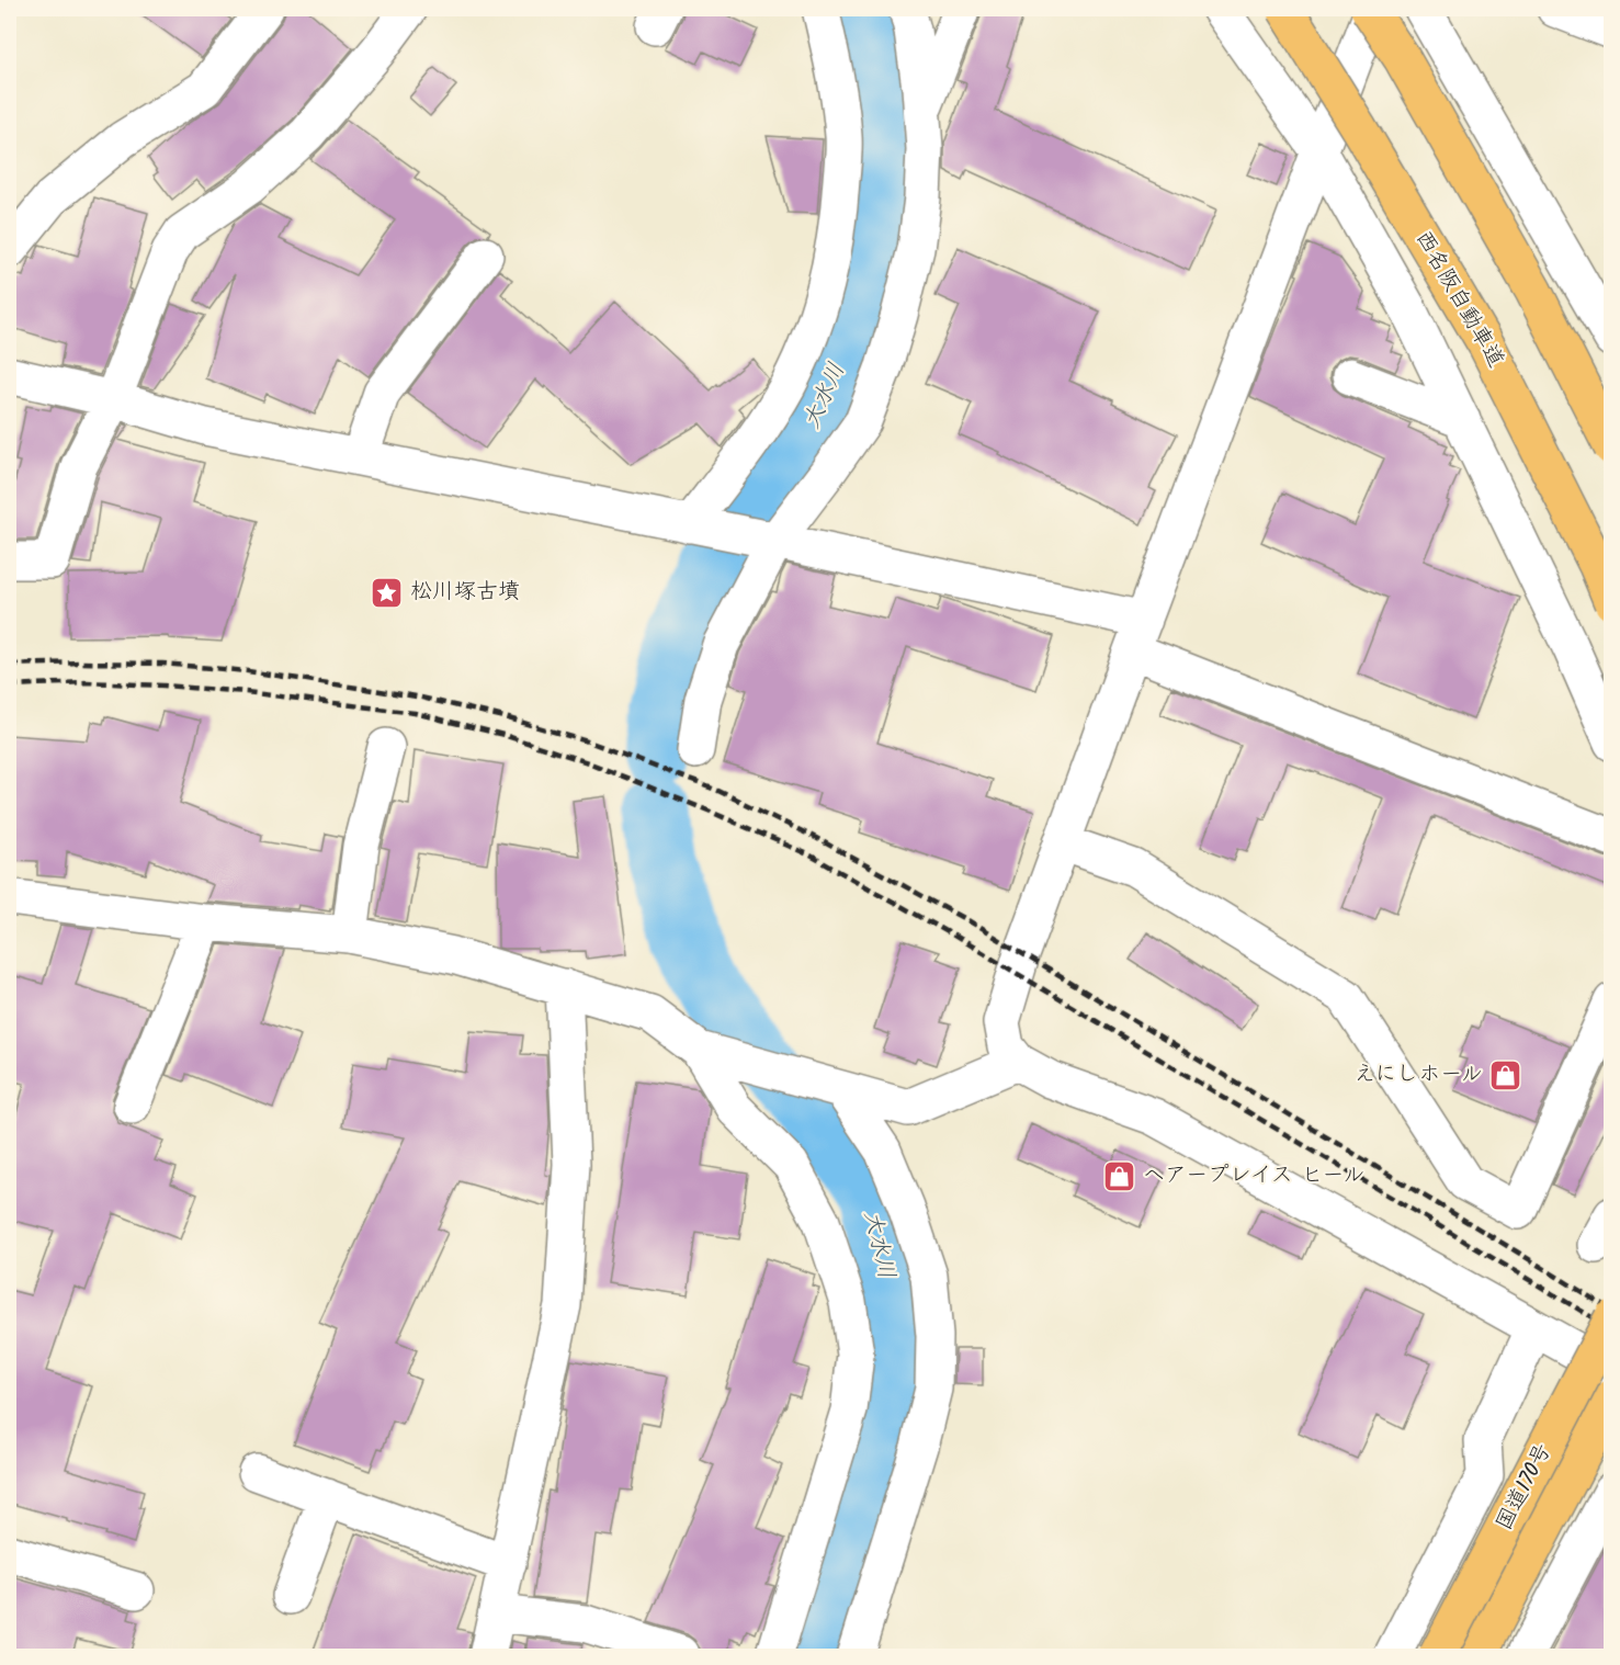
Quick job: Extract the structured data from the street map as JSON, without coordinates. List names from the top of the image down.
{
  "streets": {
    "highway": ["西名阪自動車道", "国道170号"]
  },
  "water": ["大水川"],
  "places": {
    "place": ["松川塚古墳"],
    "shop": ["えにしホール", "ヘアープレイス ヒール"]
  }
}
